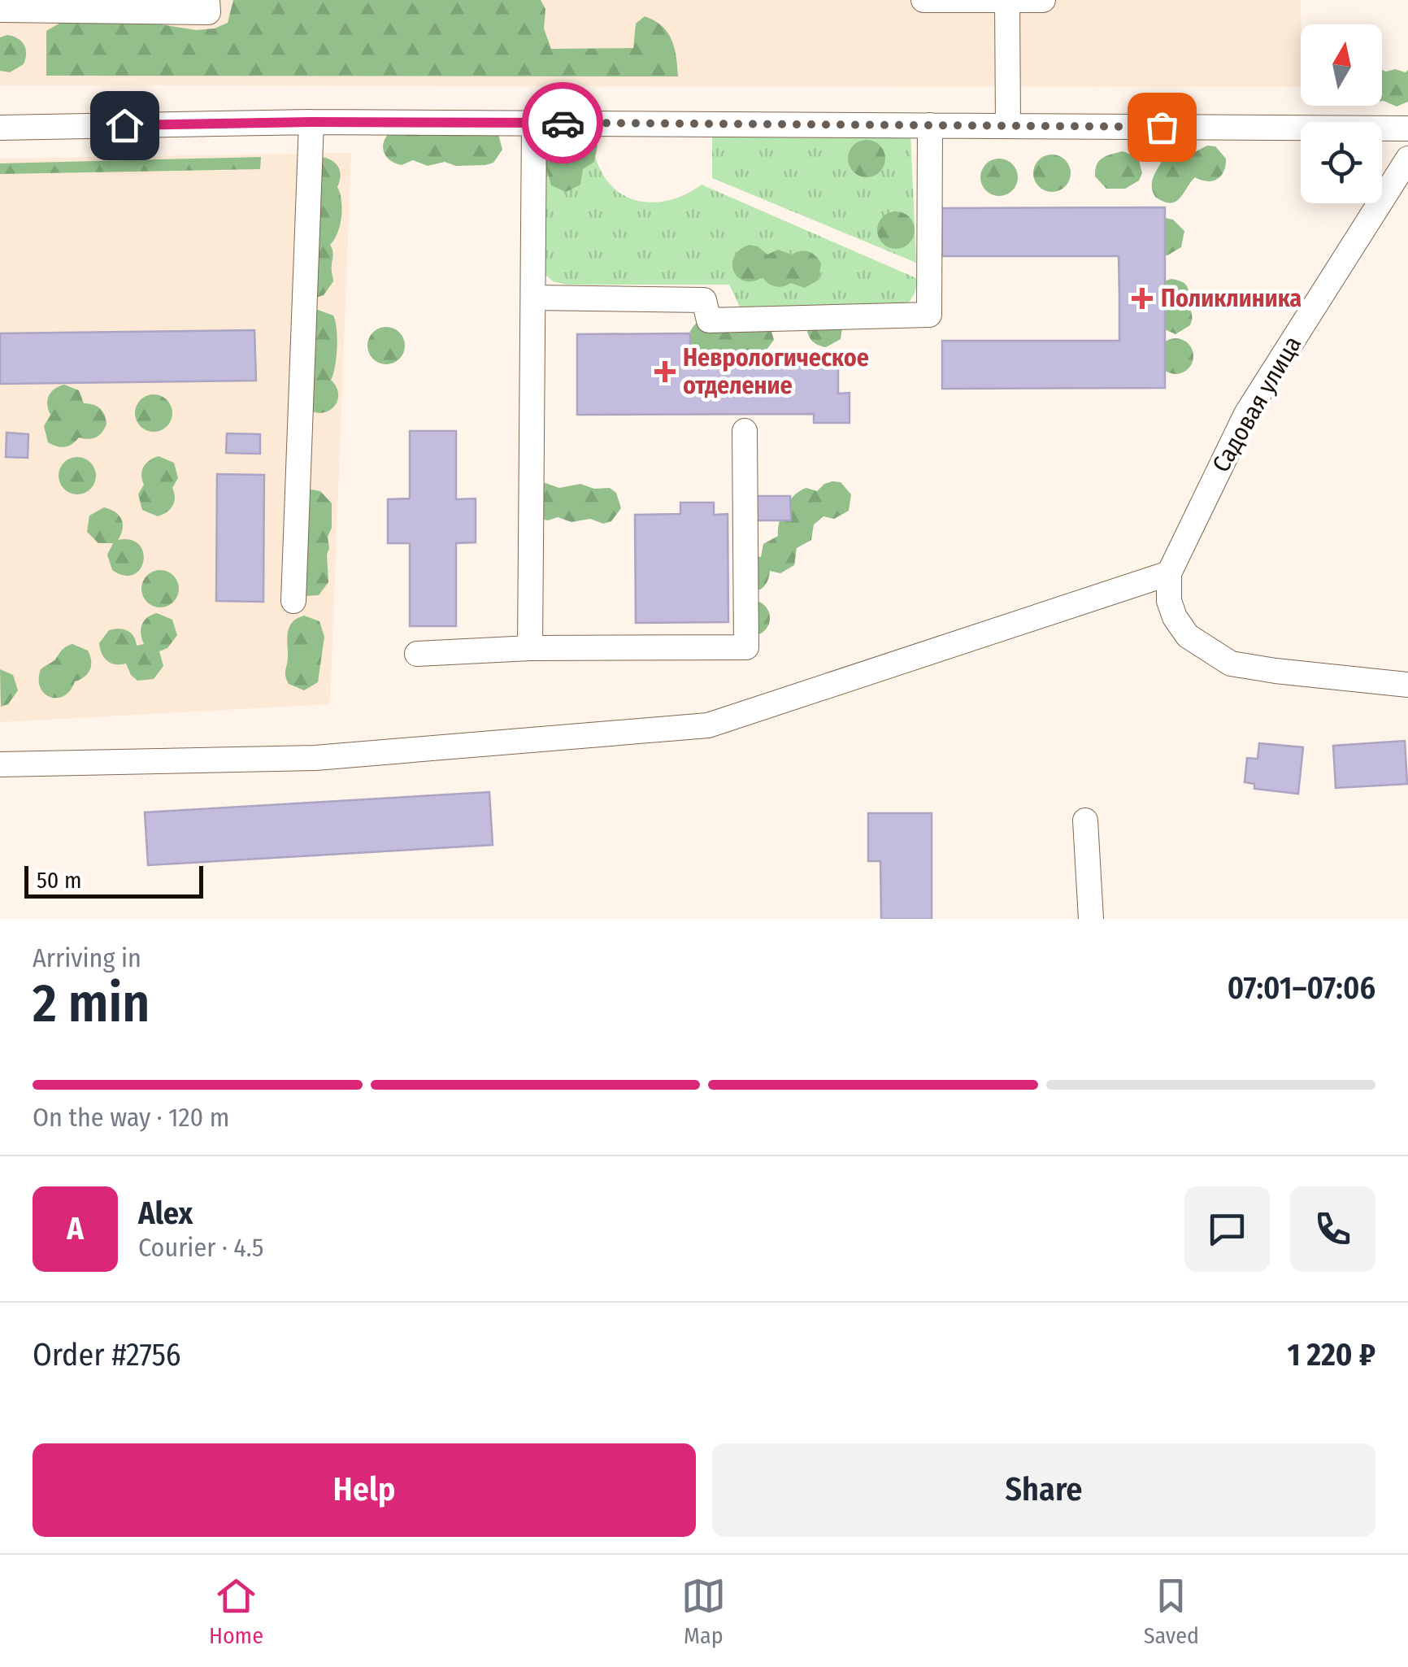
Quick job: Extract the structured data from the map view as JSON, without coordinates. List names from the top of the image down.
{
  "streets": {
    "street": ["Садовая улица"]
  },
  "places": {
    "health": ["Поликлиника", "Неврологическое отделение"]
  },
  "scale_bar": "50 m",
  "north": "top",
  "page": {
    "scale": "50 m",
    "heading": ["2 min", "Arriving in", "07:01–07:06"],
    "panel": [
      "Alex",
      "Courier · 4.5",
      "Order #2756",
      "1 220 ₽"
    ],
    "bar": "On the way · 120 m",
    "round": "A",
    "buttons": ["Help", "Share"],
    "tabs": ["Home", "Map", "Saved"]
  }
}
